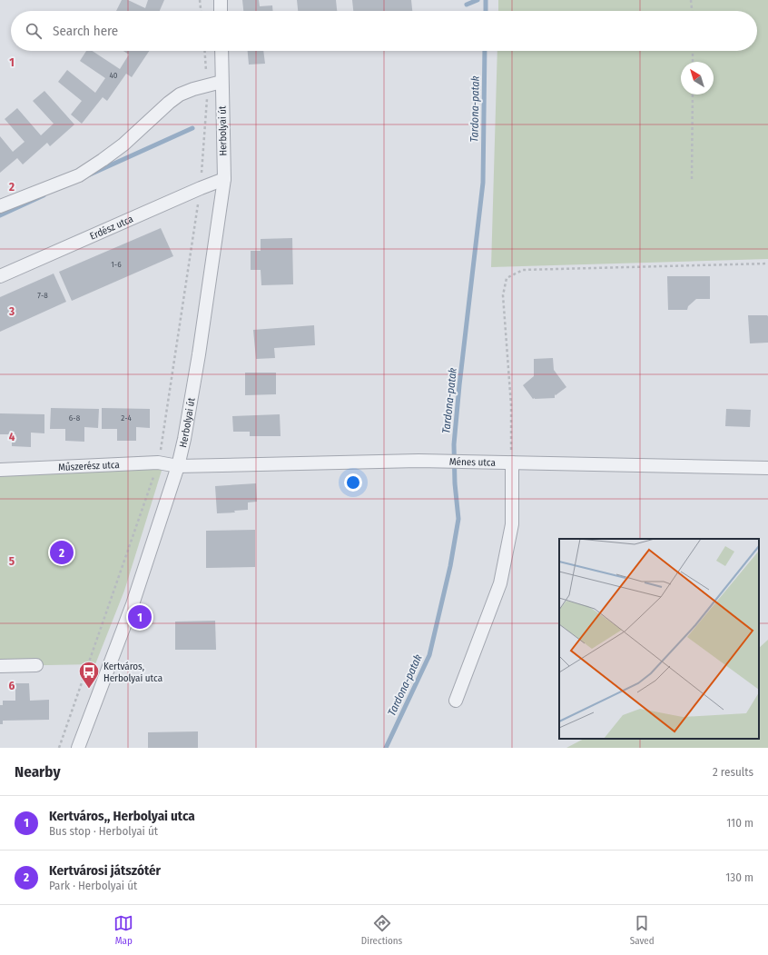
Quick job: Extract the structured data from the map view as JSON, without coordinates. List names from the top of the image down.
{
  "streets": {
    "street": [
      "Herbolyai út",
      "Erdész utca",
      "Ménes utca",
      "Műszerész utca"
    ]
  },
  "crossings": [
    ["Herbolyai út", "Erdész utca"],
    ["Herbolyai út", "Ménes utca"],
    ["Herbolyai út", "Műszerész utca"],
    ["Ménes utca", "Műszerész utca"]
  ],
  "water": ["Tardona-patak"],
  "places": {
    "bus stop": ["Kertváros, Herbolyai utca"]
  },
  "house_numbers": [
    "40",
    "1-6",
    "7-8",
    "6-8",
    "2-4"
  ],
  "north": "top left",
  "page": {
    "search": "Search here",
    "pins": ["2", "1"],
    "heading": ["Nearby", "2 results"],
    "list": [
      {
        "mark": "1",
        "name": "Kertváros,, Herbolyai utca",
        "note": "Bus stop · Herbolyai út",
        "value": "110 m"
      },
      {
        "mark": "2",
        "name": "Kertvárosi játszótér",
        "note": "Park · Herbolyai út",
        "value": "130 m"
      }
    ],
    "nav": ["Map", "Directions", "Saved"]
  },
  "grid": {
    "rows": [
      "1",
      "2",
      "3",
      "4",
      "5",
      "6"
    ]
  }
}
